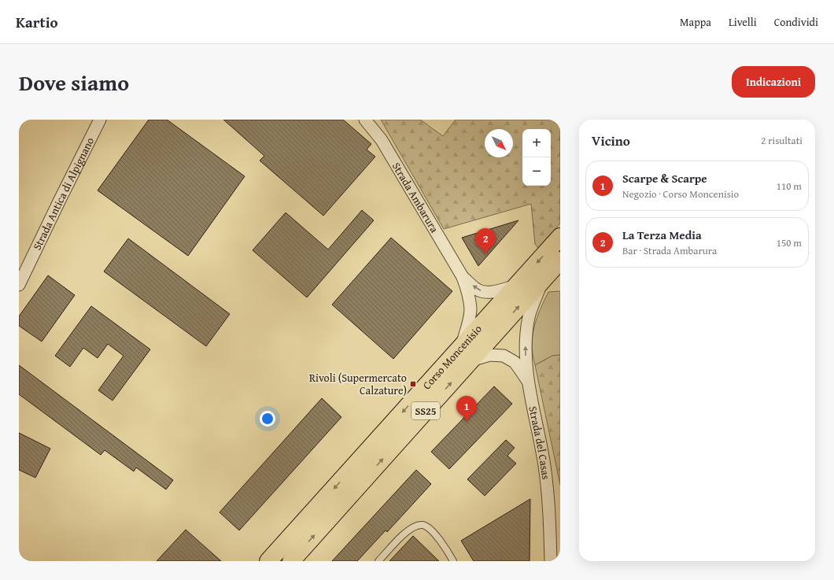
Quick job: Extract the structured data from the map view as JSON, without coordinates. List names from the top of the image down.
{
  "streets": {
    "main road": ["Corso Moncenisio", "SS25"],
    "street": ["Strada Antica di Alpignano", "Strada Ambarura", "Strada del Casas"]
  },
  "crossings": [
    ["Strada Ambarura", "Corso Moncenisio"],
    ["Corso Moncenisio", "Strada del Casas"]
  ],
  "places": {
    "transit": ["Rivoli (Supermercato Calzature)"]
  },
  "north": "bottom right",
  "page": {
    "header": "Kartio",
    "nav": ["Mappa", "Livelli", "Condividi"],
    "title": "Dove siamo",
    "buttons": "Indicazioni",
    "heading": ["Vicino", "2 risultati"],
    "map_buttons": ["+", "−"],
    "list": [
      {
        "mark": "1",
        "name": "Scarpe & Scarpe",
        "note": "Negozio · Corso Moncenisio",
        "value": "110 m"
      },
      {
        "mark": "2",
        "name": "La Terza Media",
        "note": "Bar · Strada Ambarura",
        "value": "150 m"
      }
    ],
    "pins": ["2", "1"]
  }
}
